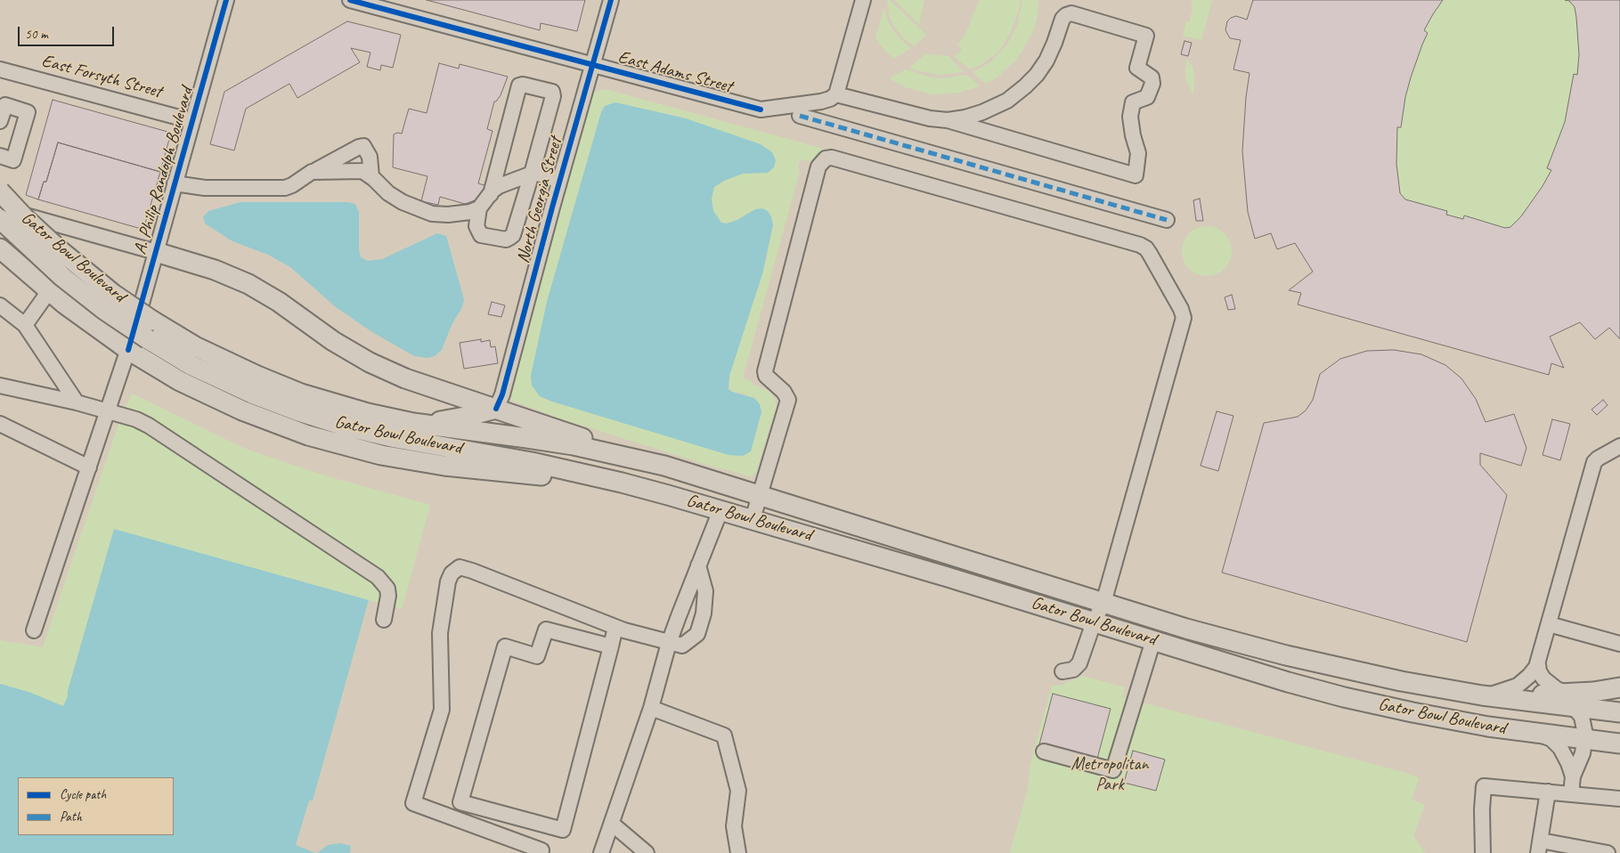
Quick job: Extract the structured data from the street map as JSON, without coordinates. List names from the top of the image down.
{
  "streets": {
    "main road": ["Gator Bowl Boulevard"],
    "street": [
      "East Adams Street",
      "East Forsyth Street",
      "A. Philip Randolph Boulevard",
      "North Georgia Street"
    ]
  },
  "crossings": [
    ["East Adams Street", "North Georgia Street"],
    ["East Forsyth Street", "A. Philip Randolph Boulevard"]
  ],
  "parks": ["Metropolitan Park"],
  "legend": ["Cycle path", "Path"],
  "scale_bar": "50 m"
}
